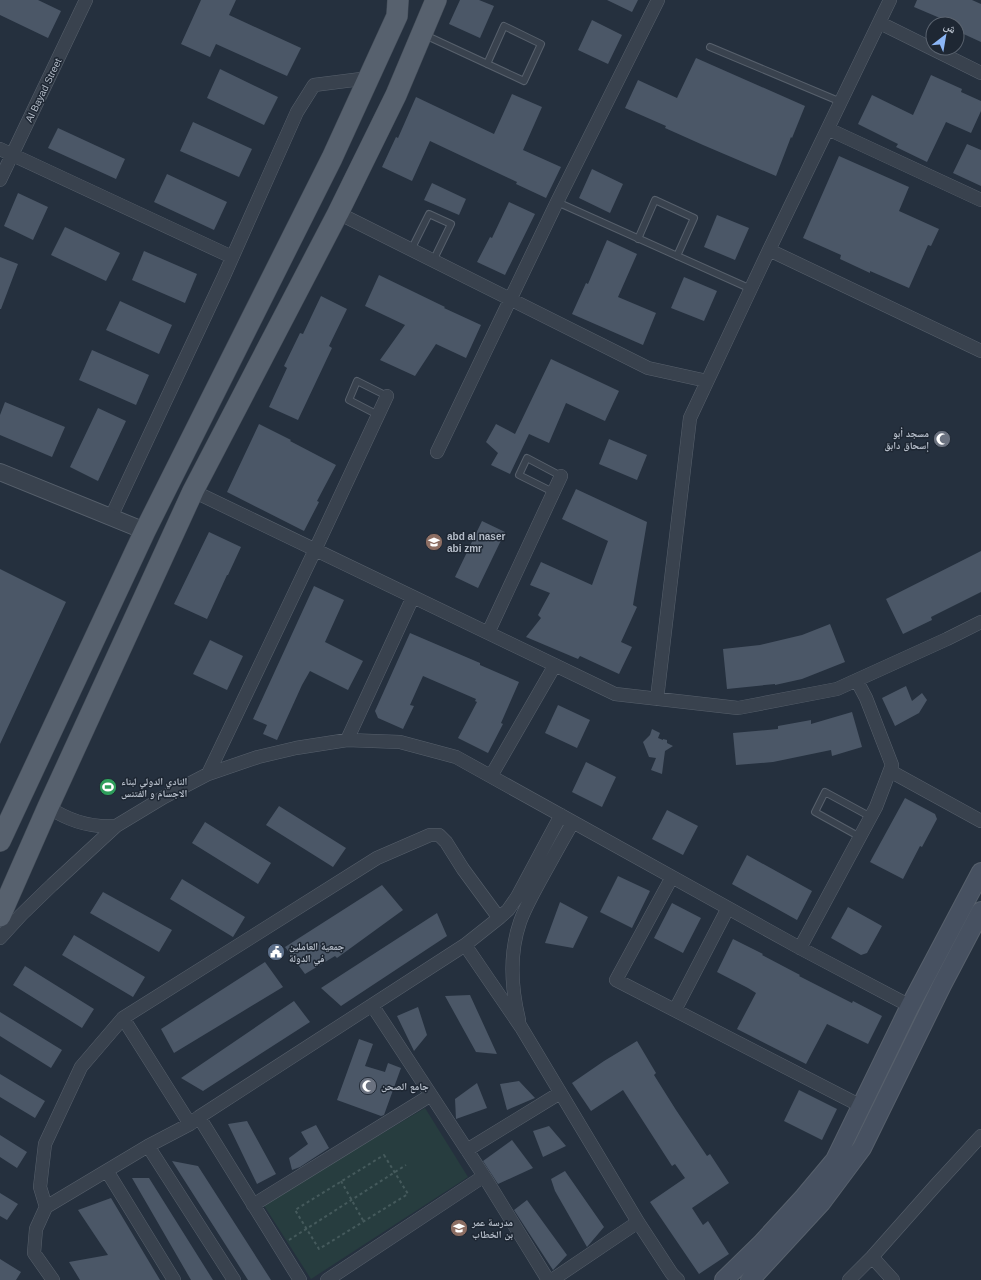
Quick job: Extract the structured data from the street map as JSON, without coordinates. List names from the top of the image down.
{
  "streets": {
    "street": ["Al Bayad Street"]
  },
  "places": {
    "mosque": ["مسجد أبو إسحاق دابق", "جامع الصحن"],
    "school or university": ["abd al naser abi zmr", "مدرسة عمر بن الخطاب"],
    "sports": ["النادي الدولي لبناء الاجسام و الفتنس"],
    "public building": ["جمعية العاملين في الدولة"]
  },
  "north": "top right"
}
